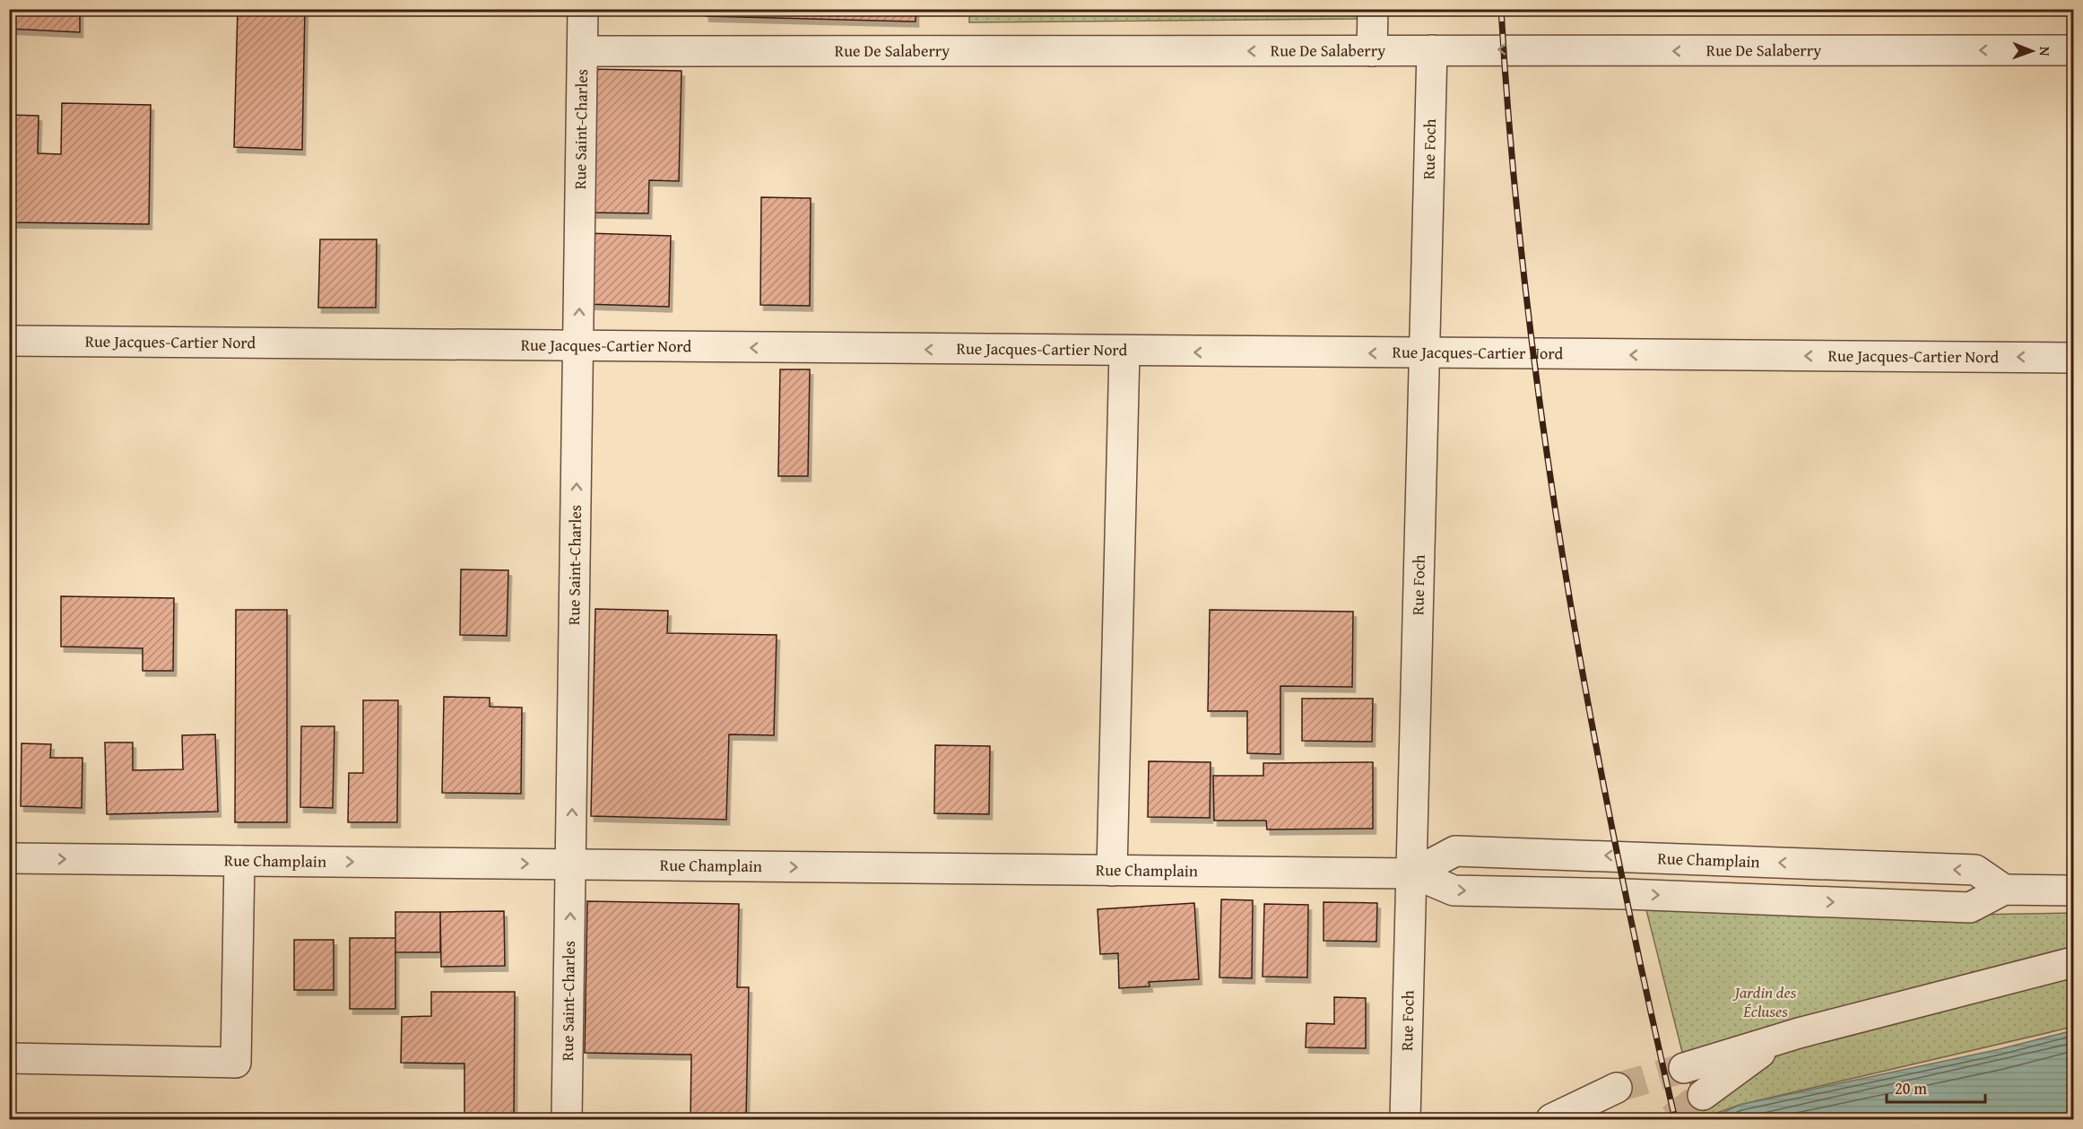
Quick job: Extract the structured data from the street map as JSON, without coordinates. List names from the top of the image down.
{
  "streets": {
    "street": [
      "Rue De Salaberry",
      "Rue Saint-Charles",
      "Rue Foch",
      "Rue Jacques-Cartier Nord",
      "Rue Champlain"
    ]
  },
  "crossings": [
    ["Rue De Salaberry", "Rue Saint-Charles"],
    ["Rue De Salaberry", "Rue Foch"],
    ["Rue Saint-Charles", "Rue Jacques-Cartier Nord"],
    ["Rue Saint-Charles", "Rue Champlain"],
    ["Rue Foch", "Rue Jacques-Cartier Nord"],
    ["Rue Foch", "Rue Champlain"]
  ],
  "one_way": ["Rue De Salaberry", "Rue Saint-Charles", "Rue Jacques-Cartier Nord"],
  "parks": ["Jardin des Écluses"],
  "scale_bar": "20 m",
  "north": "right"
}
